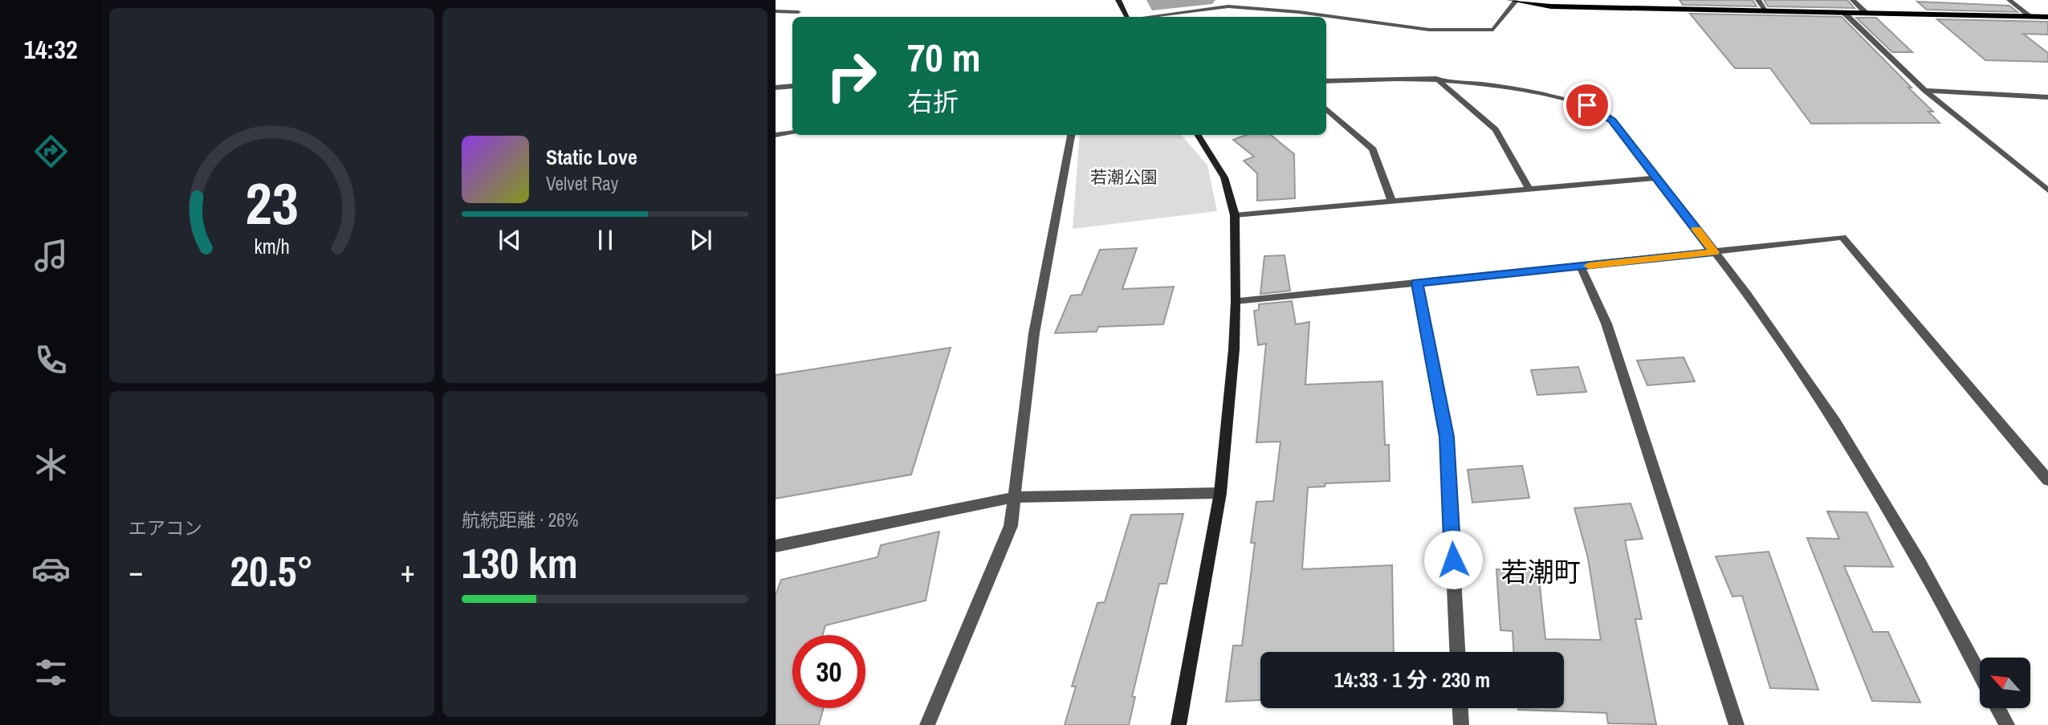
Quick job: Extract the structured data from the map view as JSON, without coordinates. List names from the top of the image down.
{
  "districts": ["若潮町"],
  "parks": ["若潮公園"],
  "north": "top left",
  "page": {
    "tabs": "14:32",
    "turn": ["70 m", "右折"],
    "song": ["Static Love", "Velvet Ray"],
    "tile": [
      "エアコン",
      ["航続距離 · 26%", "130 km"]
    ],
    "heat": ["−", "20.5°", "+"],
    "limit": "30",
    "trip": "14:33 · 1 分 · 230 m",
    "gauge": ["23", "km/h"]
  }
}
